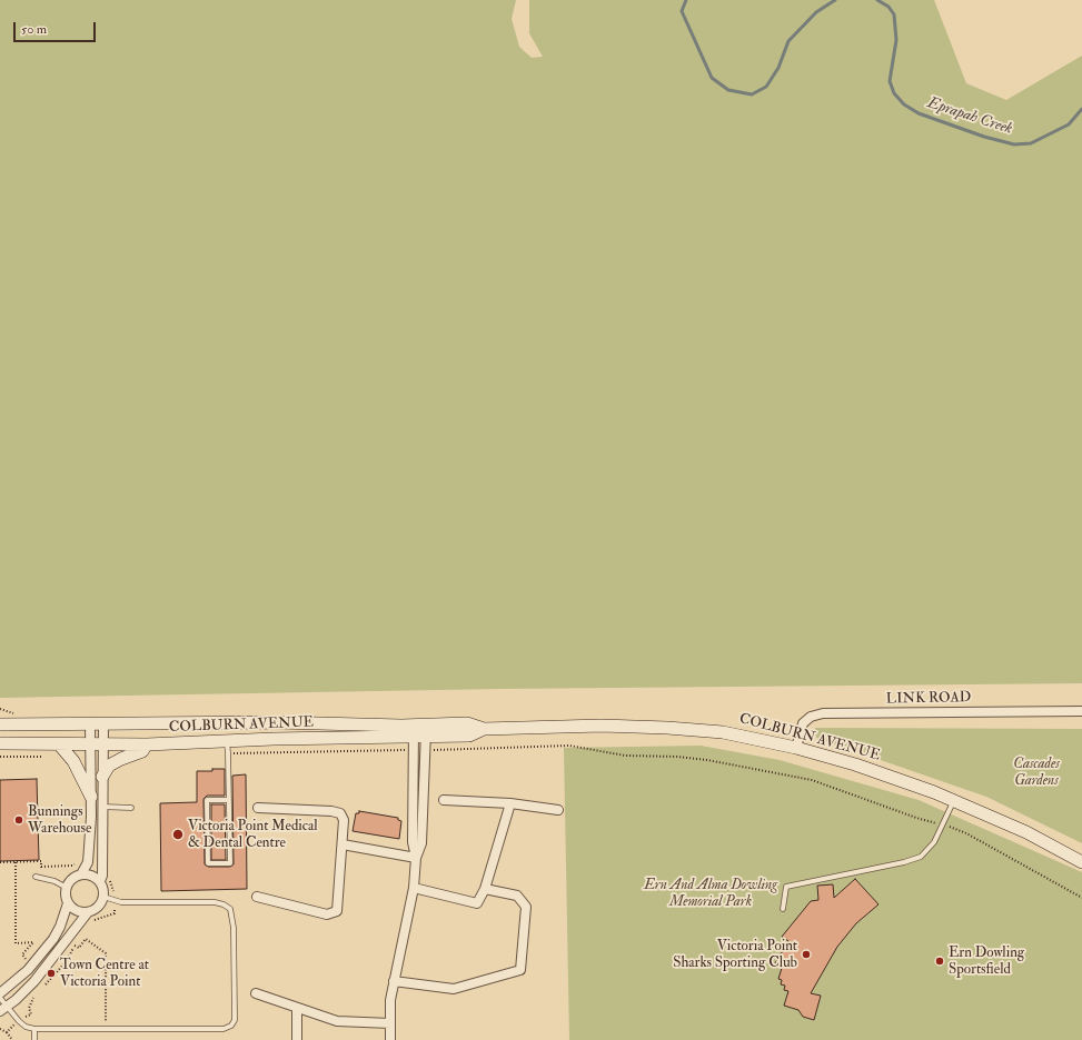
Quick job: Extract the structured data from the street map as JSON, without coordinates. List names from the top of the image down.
{
  "streets": {
    "main road": ["COLBURN AVENUE"],
    "street": ["LINK ROAD"]
  },
  "crossings": [
    ["LINK ROAD", "COLBURN AVENUE"]
  ],
  "water": ["Eprapah Creek"],
  "parks": ["Cascades Gardens", "Ern And Alma Dowling Memorial Park"],
  "places": [
    "Bunnings Warehouse",
    "Victoria Point Medical & Dental Centre",
    "Victoria Point Sharks Sporting Club",
    "Ern Dowling Sportsfield",
    "Town Centre at Victoria Point"
  ],
  "scale_bar": "50 m"
}
